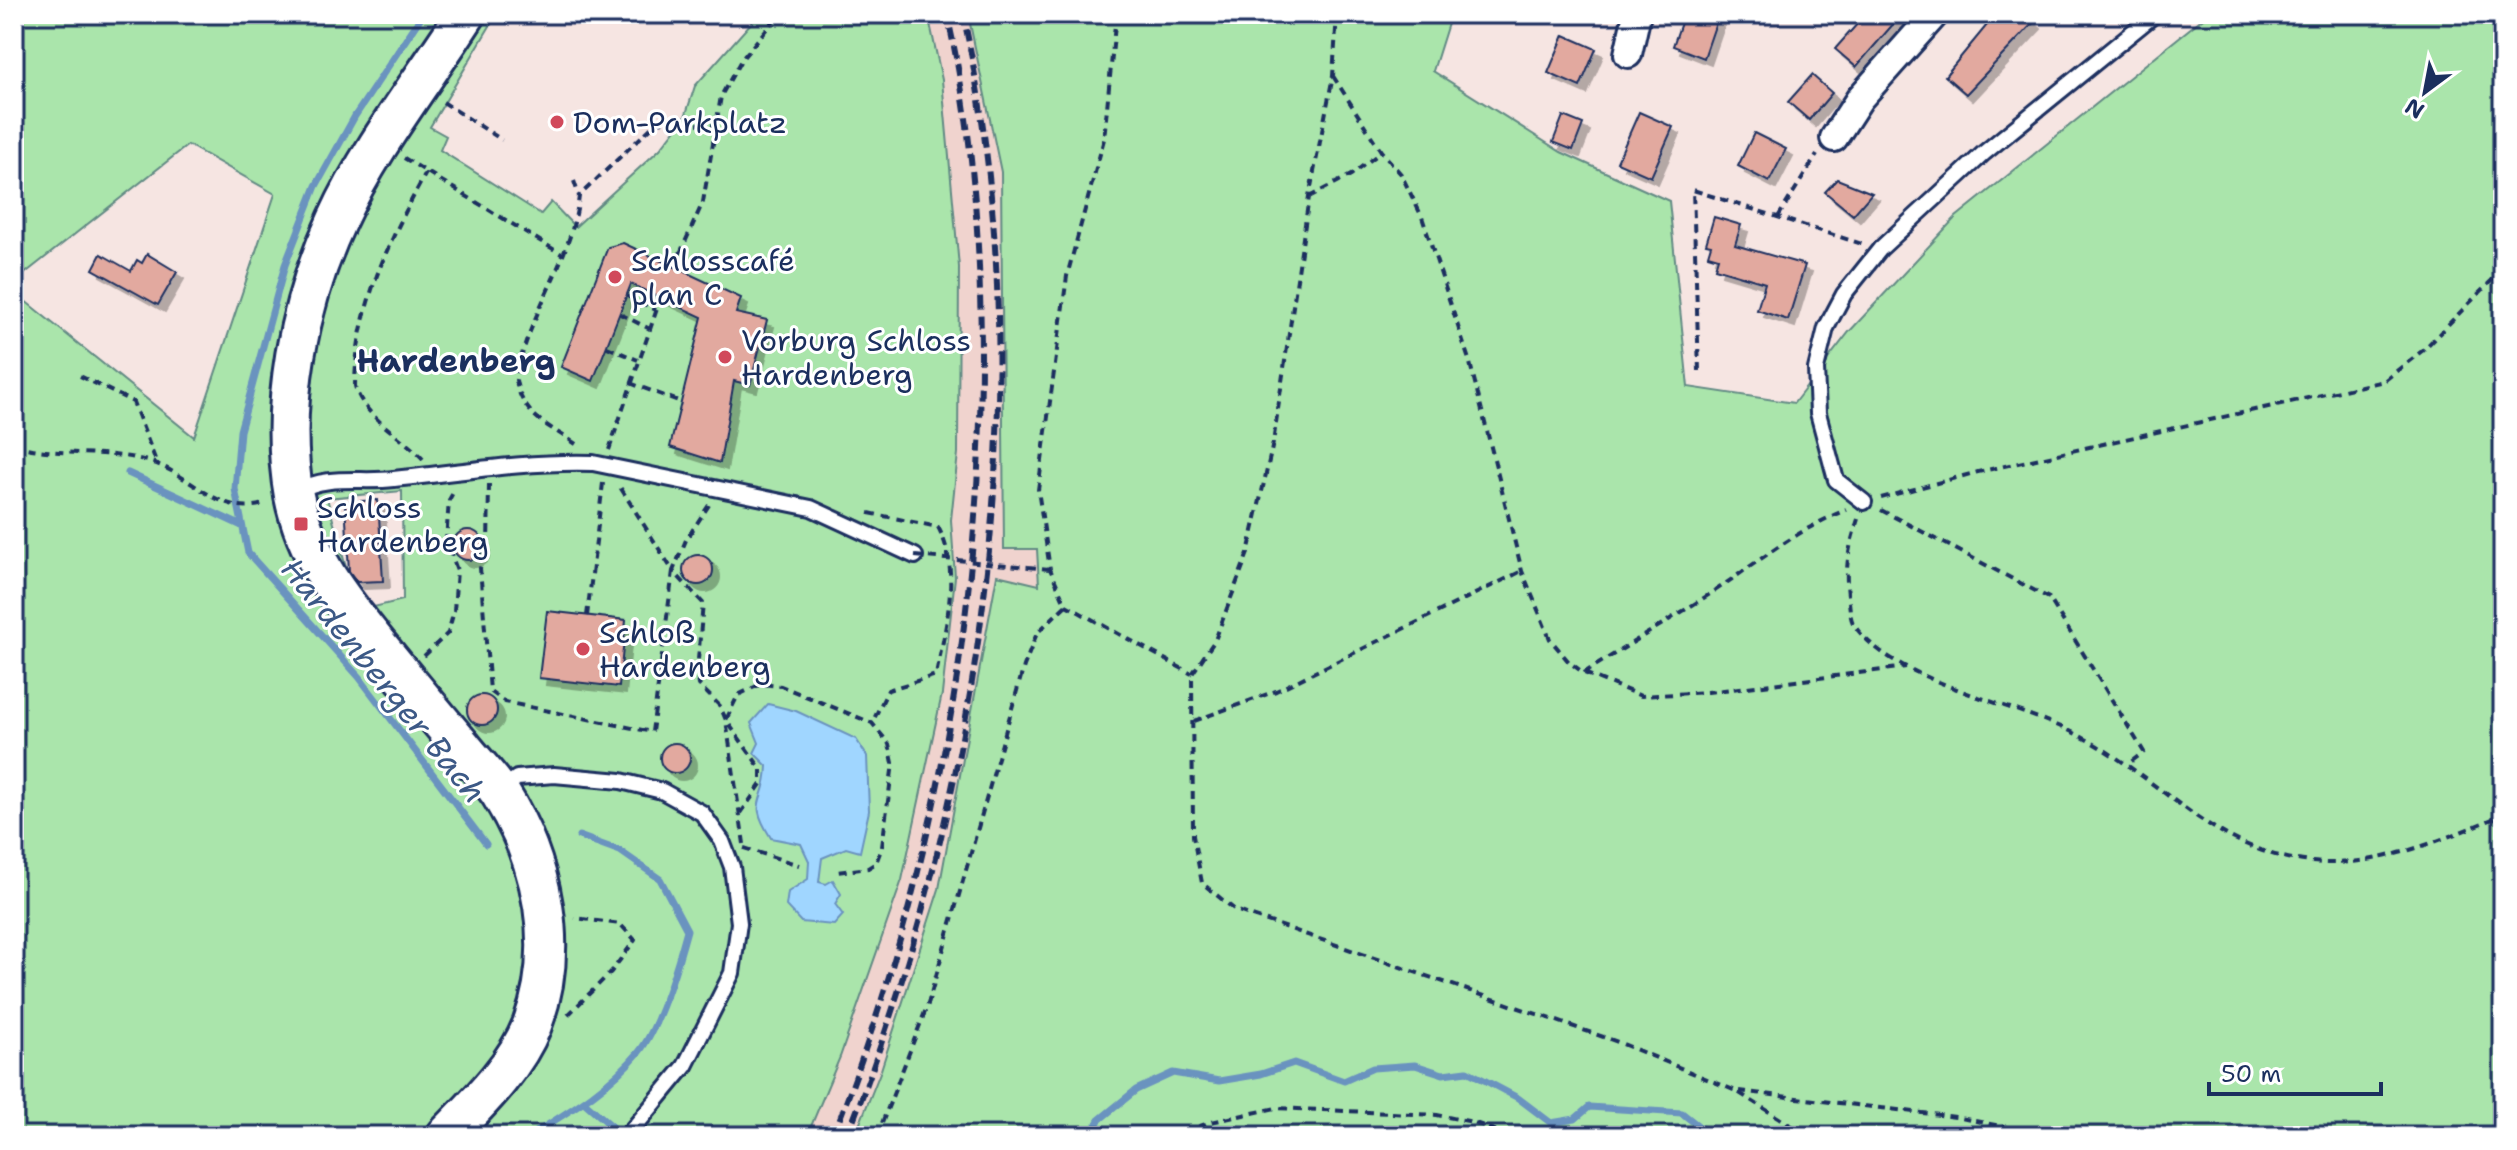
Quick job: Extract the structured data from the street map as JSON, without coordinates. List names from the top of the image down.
{
  "districts": ["Hardenberg"],
  "water": ["Hardenberger Bach"],
  "places": {
    "other": [
      "Dom-Parkplatz",
      "Schlosscafé plan C",
      "Vorburg Schloss Hardenberg",
      "Schloß Hardenberg"
    ],
    "transit": ["Schloss Hardenberg"]
  },
  "scale_bar": "50 m",
  "north": "bottom left"
}
